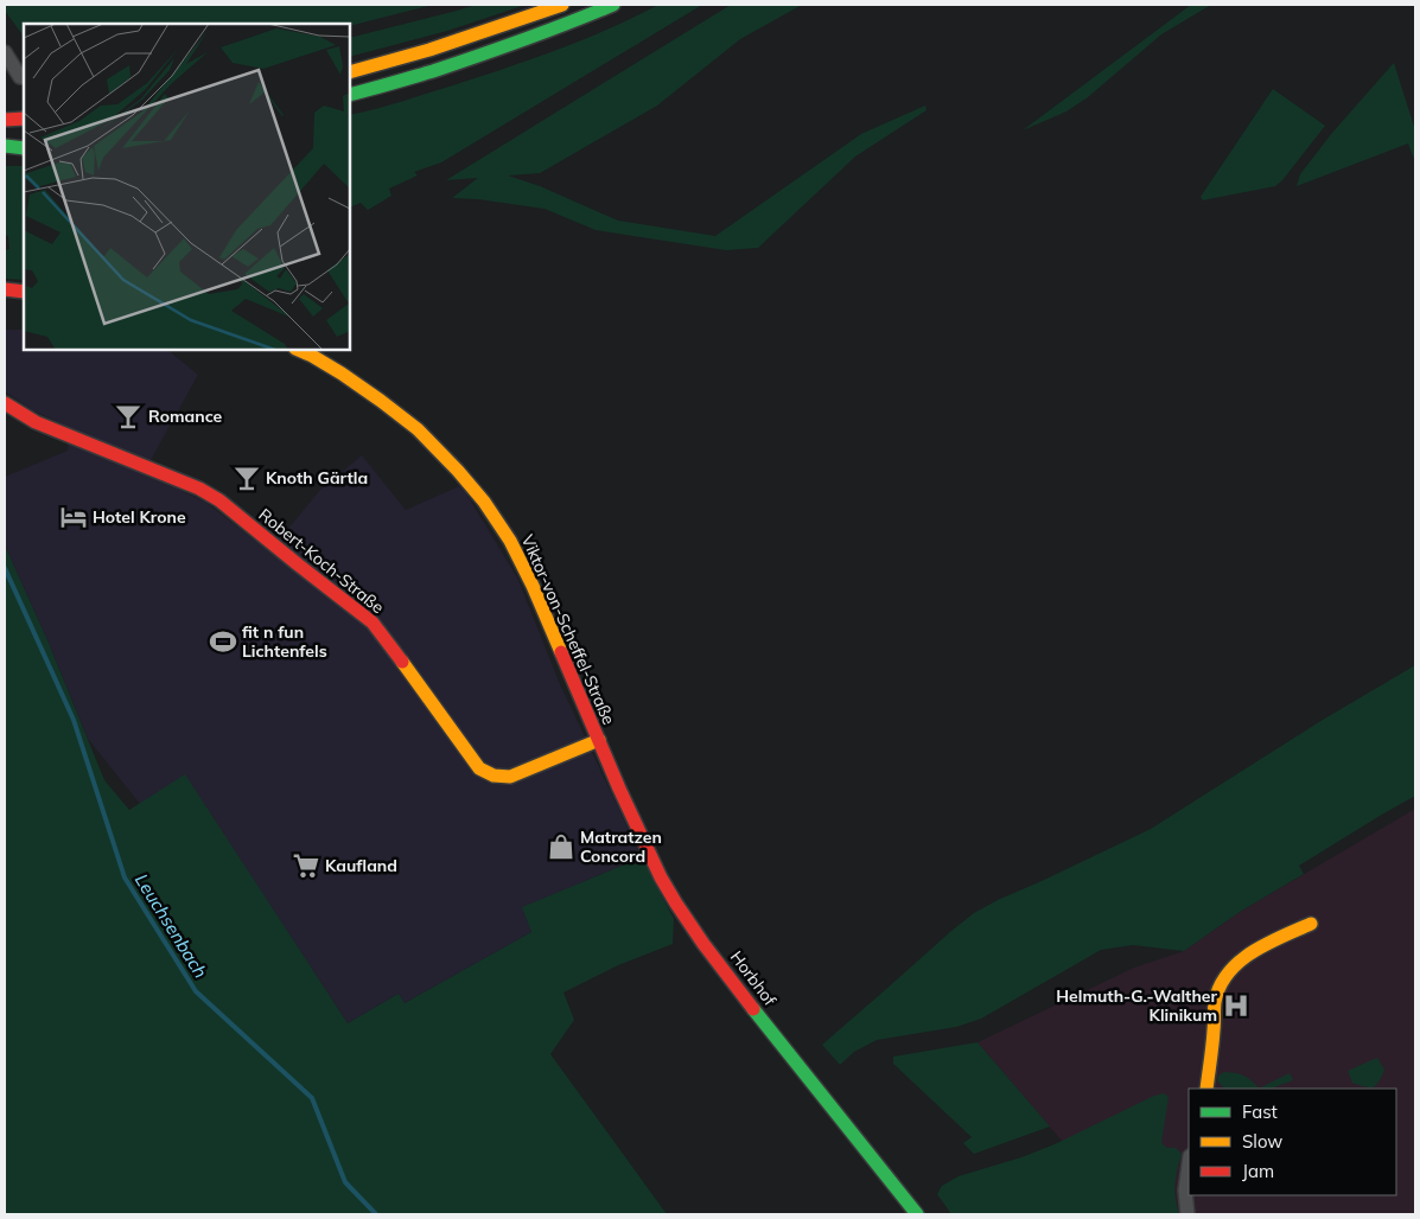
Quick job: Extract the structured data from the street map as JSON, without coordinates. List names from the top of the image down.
{
  "streets": {
    "main road": ["Robert-Koch-Straße", "Viktor-von-Scheffel-Straße", "Horbhof"]
  },
  "crossings": [
    ["Robert-Koch-Straße", "Viktor-von-Scheffel-Straße"],
    ["Robert-Koch-Straße", "Horbhof"],
    ["Viktor-von-Scheffel-Straße", "Horbhof"]
  ],
  "water": ["Leuchsenbach"],
  "places": {
    "bar": ["Romance", "Knoth Gärtla"],
    "hotel": ["Hotel Krone"],
    "sports": ["fit n fun Lichtenfels"],
    "shop": ["Matratzen Concord"],
    "supermarket": ["Kaufland"],
    "hospital": ["Helmuth-G.-Walther Klinikum"]
  },
  "legend": ["Fast", "Slow", "Jam"]
}
